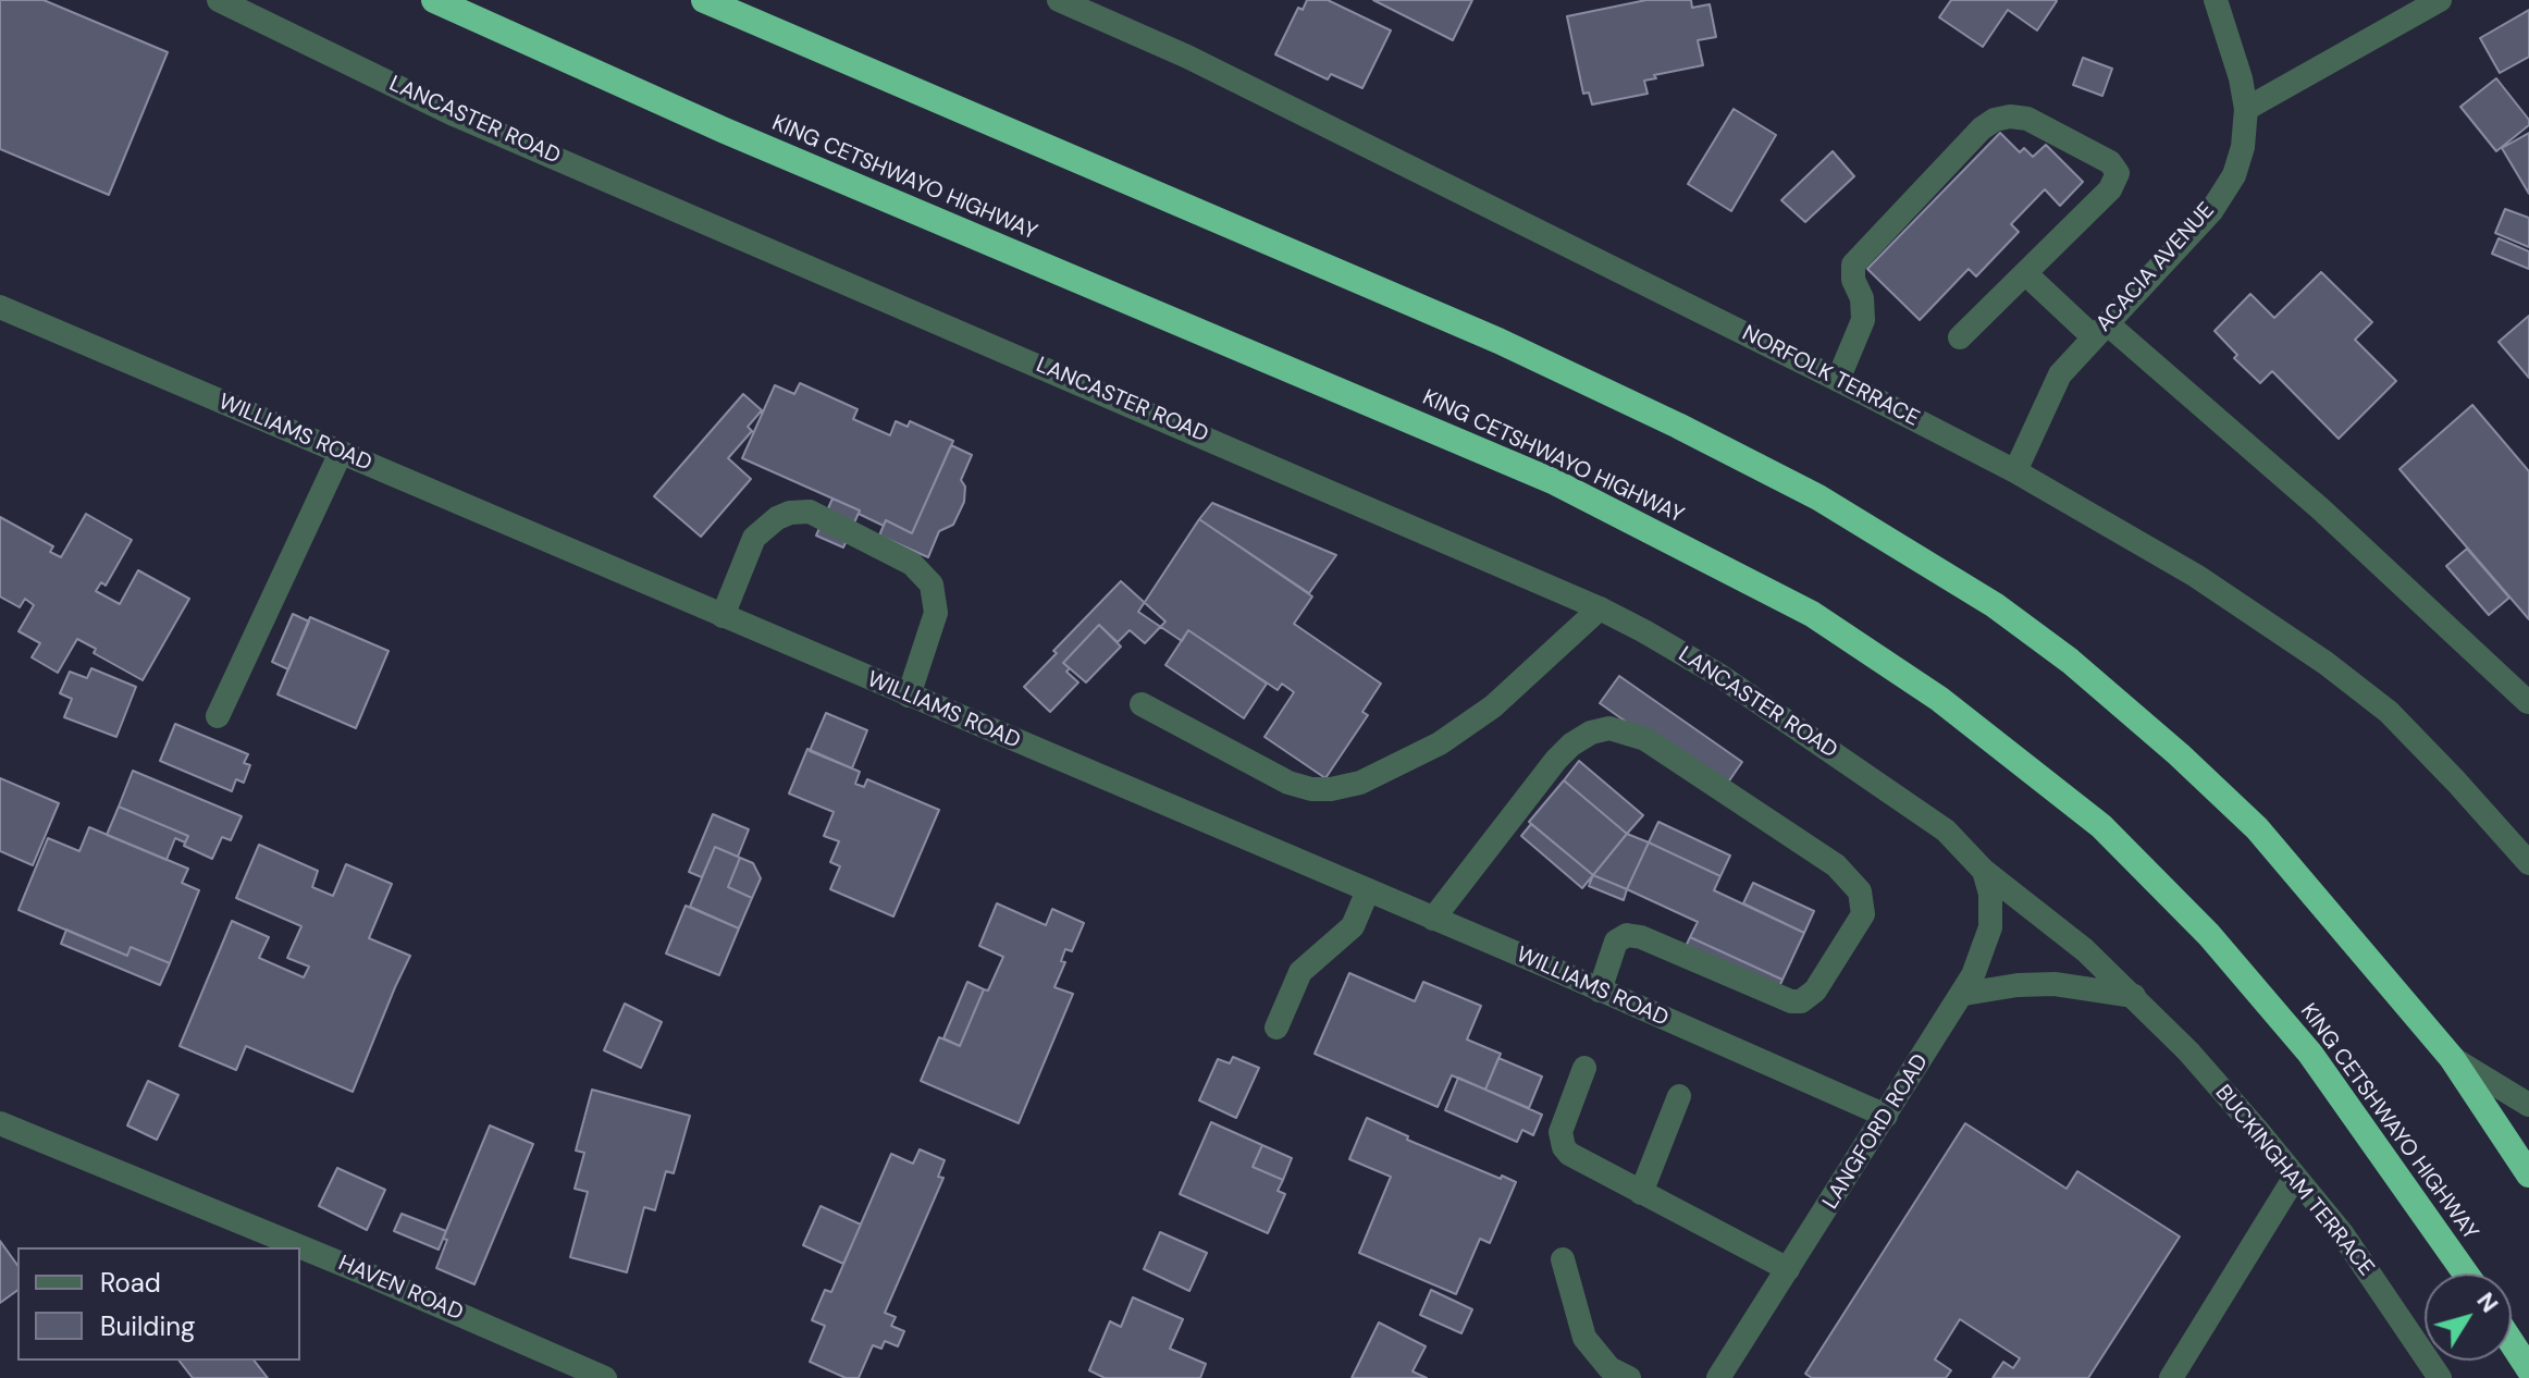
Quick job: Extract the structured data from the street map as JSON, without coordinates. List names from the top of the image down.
{
  "streets": {
    "highway": ["KING CETSHWAYO HIGHWAY"],
    "street": [
      "LANCASTER ROAD",
      "ACACIA AVENUE",
      "NORFOLK TERRACE",
      "WILLIAMS ROAD",
      "LANGFORD ROAD",
      "BUCKINGHAM TERRACE",
      "HAVEN ROAD"
    ]
  },
  "crossings": [
    ["LANCASTER ROAD", "LANGFORD ROAD"],
    ["LANCASTER ROAD", "BUCKINGHAM TERRACE"],
    ["ACACIA AVENUE", "NORFOLK TERRACE"],
    ["WILLIAMS ROAD", "LANGFORD ROAD"],
    ["LANGFORD ROAD", "BUCKINGHAM TERRACE"]
  ],
  "legend": ["Road", "Building"],
  "north": "top right"
}
